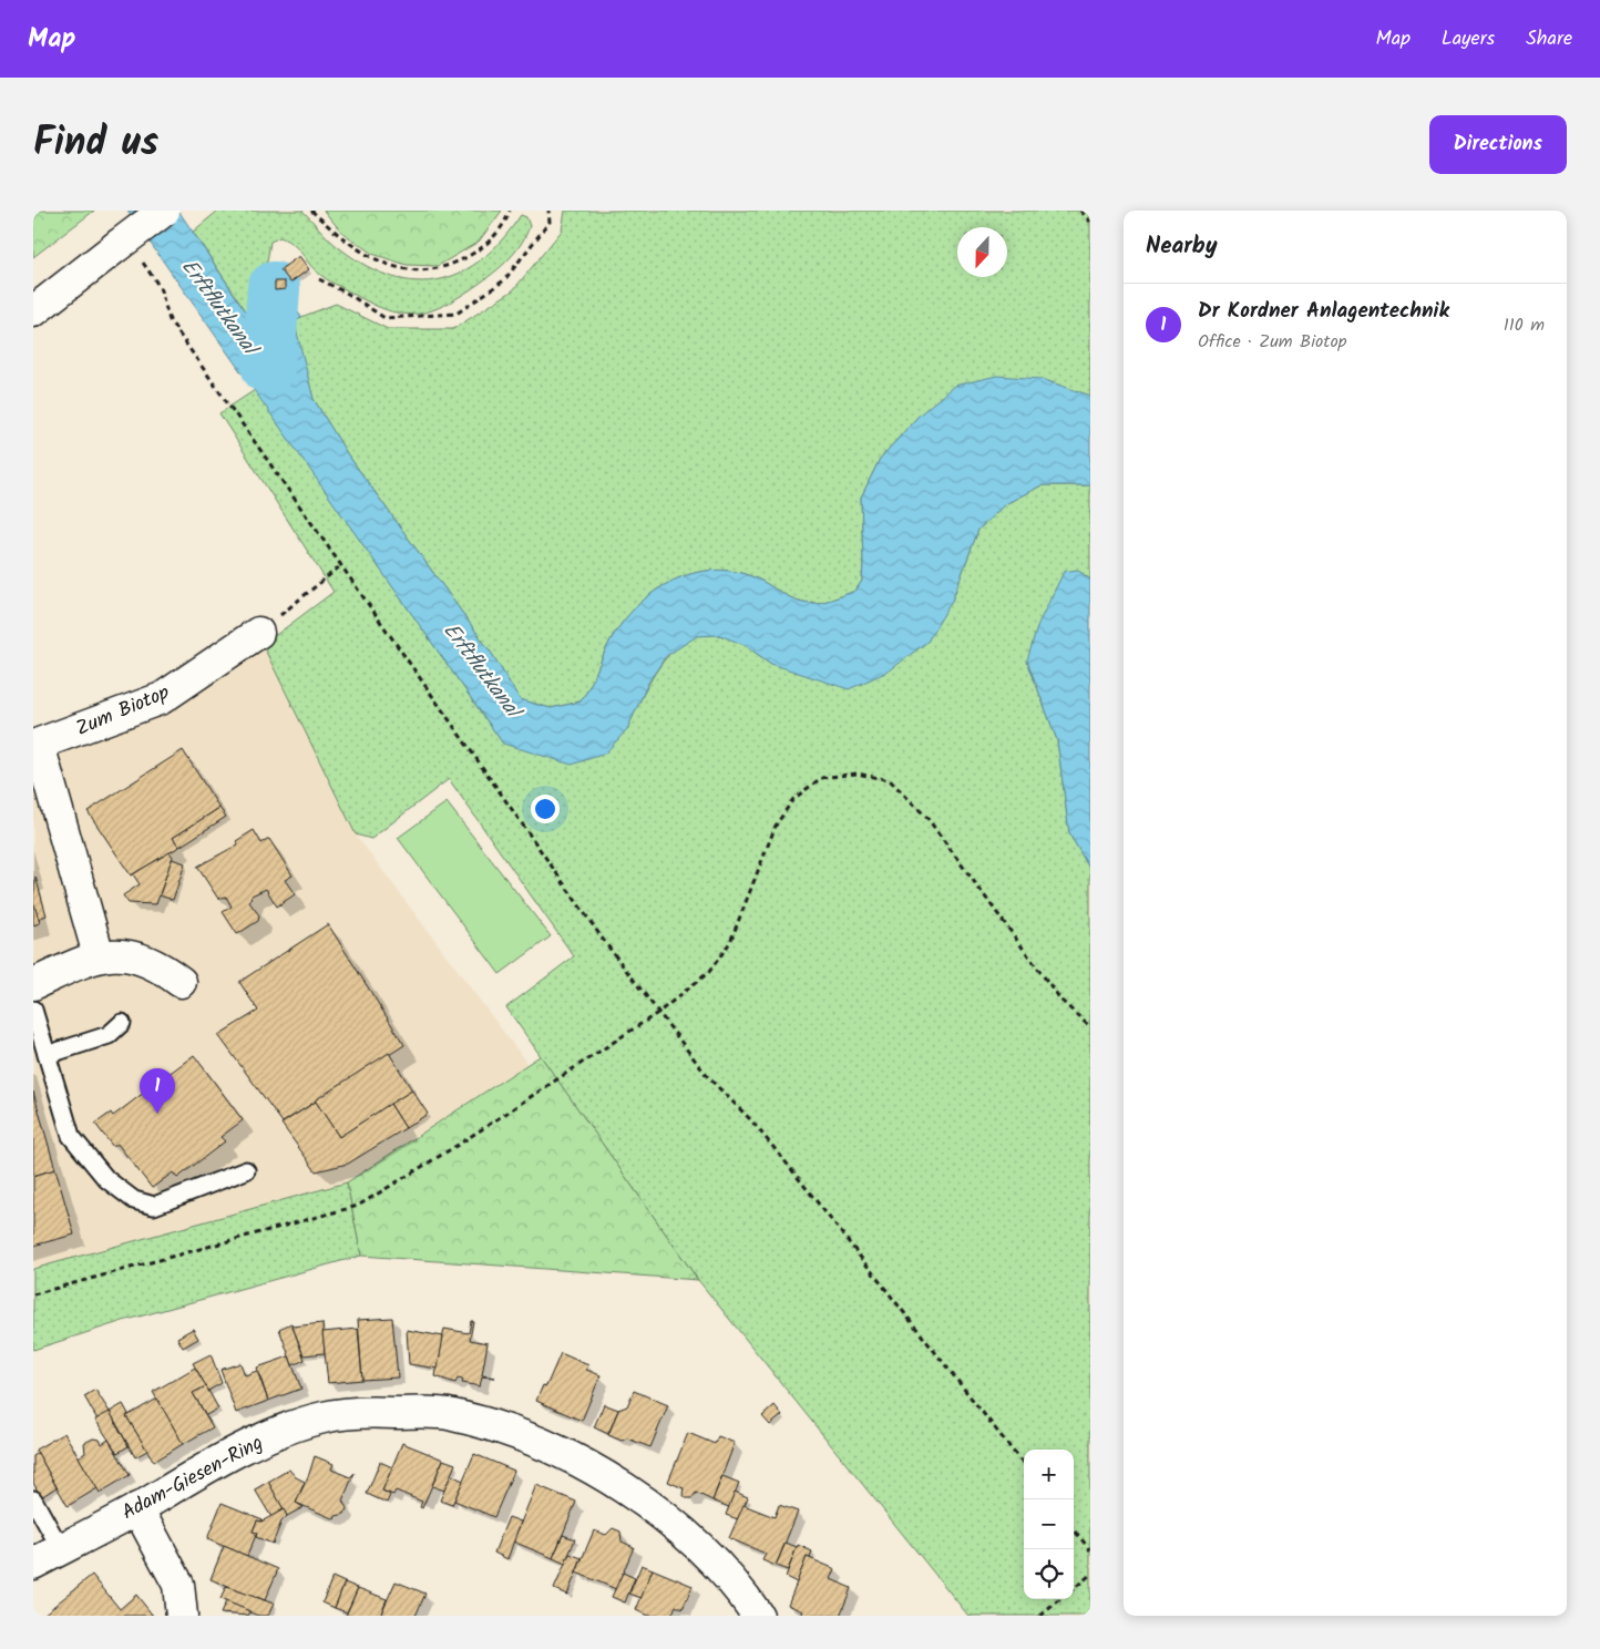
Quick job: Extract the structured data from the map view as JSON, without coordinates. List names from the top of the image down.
{
  "streets": {
    "street": ["Zum Biotop", "Adam-Giesen-Ring"]
  },
  "water": ["Erftflutkanal"],
  "north": "bottom",
  "page": {
    "header": "Map",
    "nav": ["Map", "Layers", "Share"],
    "title": "Find us",
    "buttons": "Directions",
    "heading": "Nearby",
    "list": [
      {
        "mark": "1",
        "name": "Dr Kordner Anlagentechnik",
        "note": "Office · Zum Biotop",
        "value": "110 m"
      }
    ],
    "pins": "1",
    "map_buttons": ["+", "−"]
  }
}
